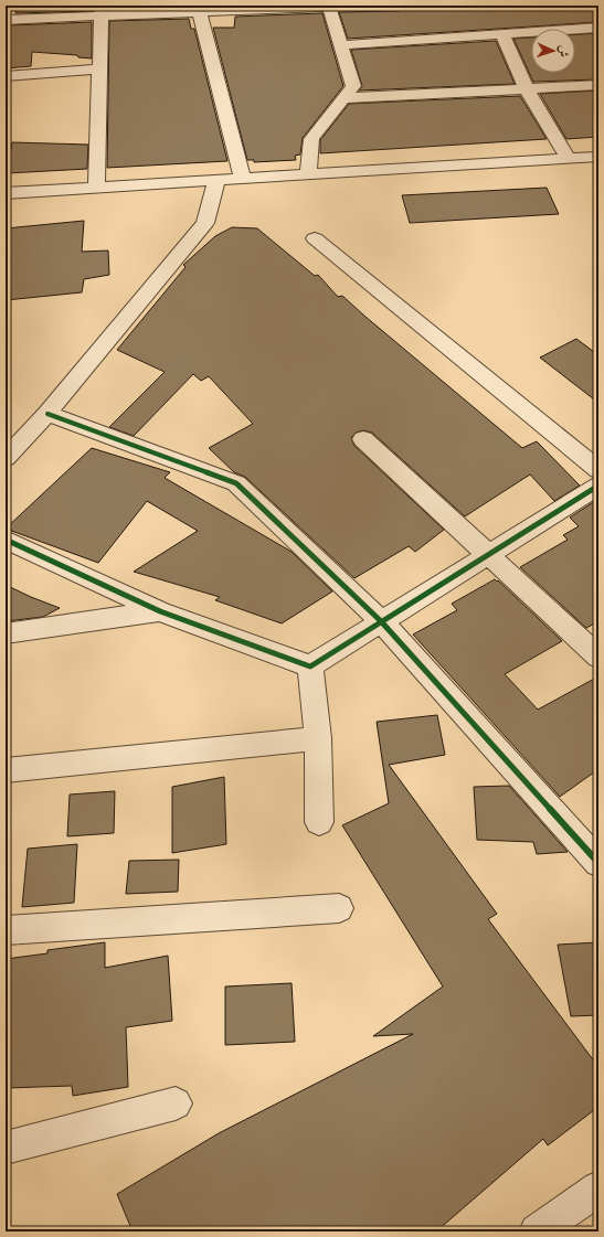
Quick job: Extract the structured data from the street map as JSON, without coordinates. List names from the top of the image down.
{
  "north": "right"
}
